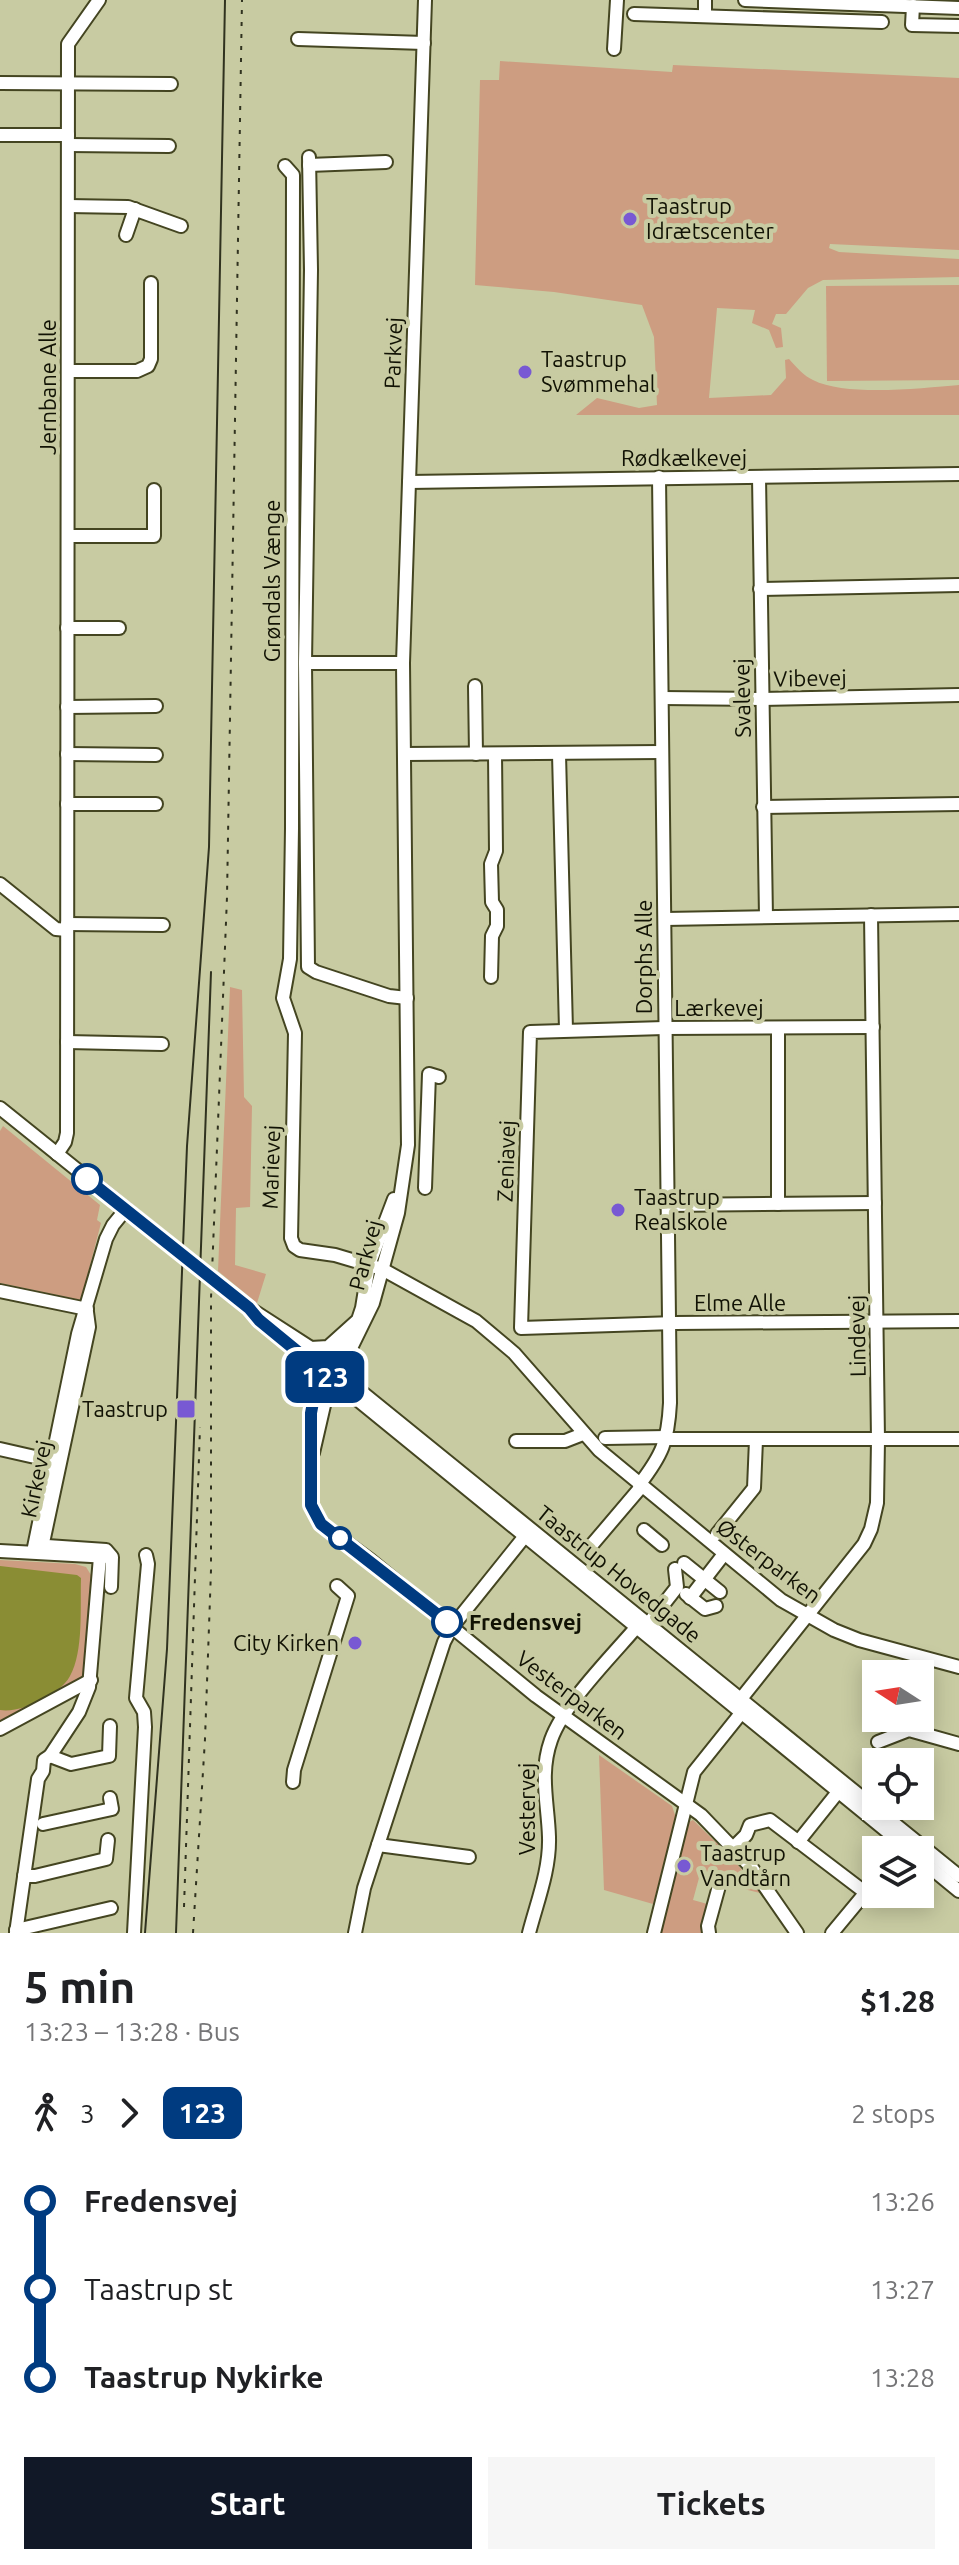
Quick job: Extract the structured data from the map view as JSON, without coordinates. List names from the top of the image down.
{
  "streets": {
    "street": [
      "Parkvej",
      "Jernbane Alle",
      "Rødkælkevej",
      "Grøndals Vænge",
      "Vibevej",
      "Svalevej",
      "Dorphs Alle",
      "Lærkevej",
      "Zeniavej",
      "Marievej",
      "Elme Alle",
      "Lindevej",
      "Kirkevej",
      "Østerparken",
      "Taastrup Hovedgade",
      "Vesterparken",
      "Vestervej"
    ]
  },
  "crossings": [
    ["Parkvej", "Rødkælkevej"],
    ["Parkvej", "Marievej"],
    ["Parkvej", "Østerparken"],
    ["Parkvej", "Taastrup Hovedgade"],
    ["Parkvej", "Vesterparken"],
    ["Jernbane Alle", "Taastrup Hovedgade"],
    ["Rødkælkevej", "Svalevej"],
    ["Rødkælkevej", "Dorphs Alle"],
    ["Grøndals Vænge", "Marievej"],
    ["Vibevej", "Svalevej"],
    ["Vibevej", "Dorphs Alle"],
    ["Dorphs Alle", "Lærkevej"],
    ["Dorphs Alle", "Elme Alle"],
    ["Dorphs Alle", "Østerparken"],
    ["Lærkevej", "Zeniavej"],
    ["Lærkevej", "Lindevej"],
    ["Zeniavej", "Elme Alle"],
    ["Marievej", "Østerparken"],
    ["Elme Alle", "Lindevej"],
    ["Lindevej", "Østerparken"],
    ["Lindevej", "Taastrup Hovedgade"],
    ["Lindevej", "Vesterparken"],
    ["Kirkevej", "Taastrup Hovedgade"],
    ["Taastrup Hovedgade", "Vesterparken"],
    ["Taastrup Hovedgade", "Vestervej"],
    ["Vesterparken", "Vestervej"]
  ],
  "places": {
    "other": [
      "Taastrup Idrætscenter",
      "Taastrup Svømmehal",
      "Taastrup Realskole",
      "Fredensvej",
      "City Kirken",
      "Taastrup Vandtårn"
    ],
    "transit": ["Taastrup"]
  },
  "lines": ["bus line 123"],
  "north": "left",
  "page": {
    "on_map": "123",
    "heading": ["5 min", "13:23 – 13:28 · Bus", "$1.28"],
    "legs": ["3", "123", "2 stops"],
    "list": [
      {
        "name": "Fredensvej",
        "value": "13:26"
      },
      {
        "name": "Taastrup st",
        "value": "13:27"
      },
      {
        "name": "Taastrup Nykirke",
        "value": "13:28"
      }
    ],
    "buttons": ["Start", "Tickets"]
  }
}
